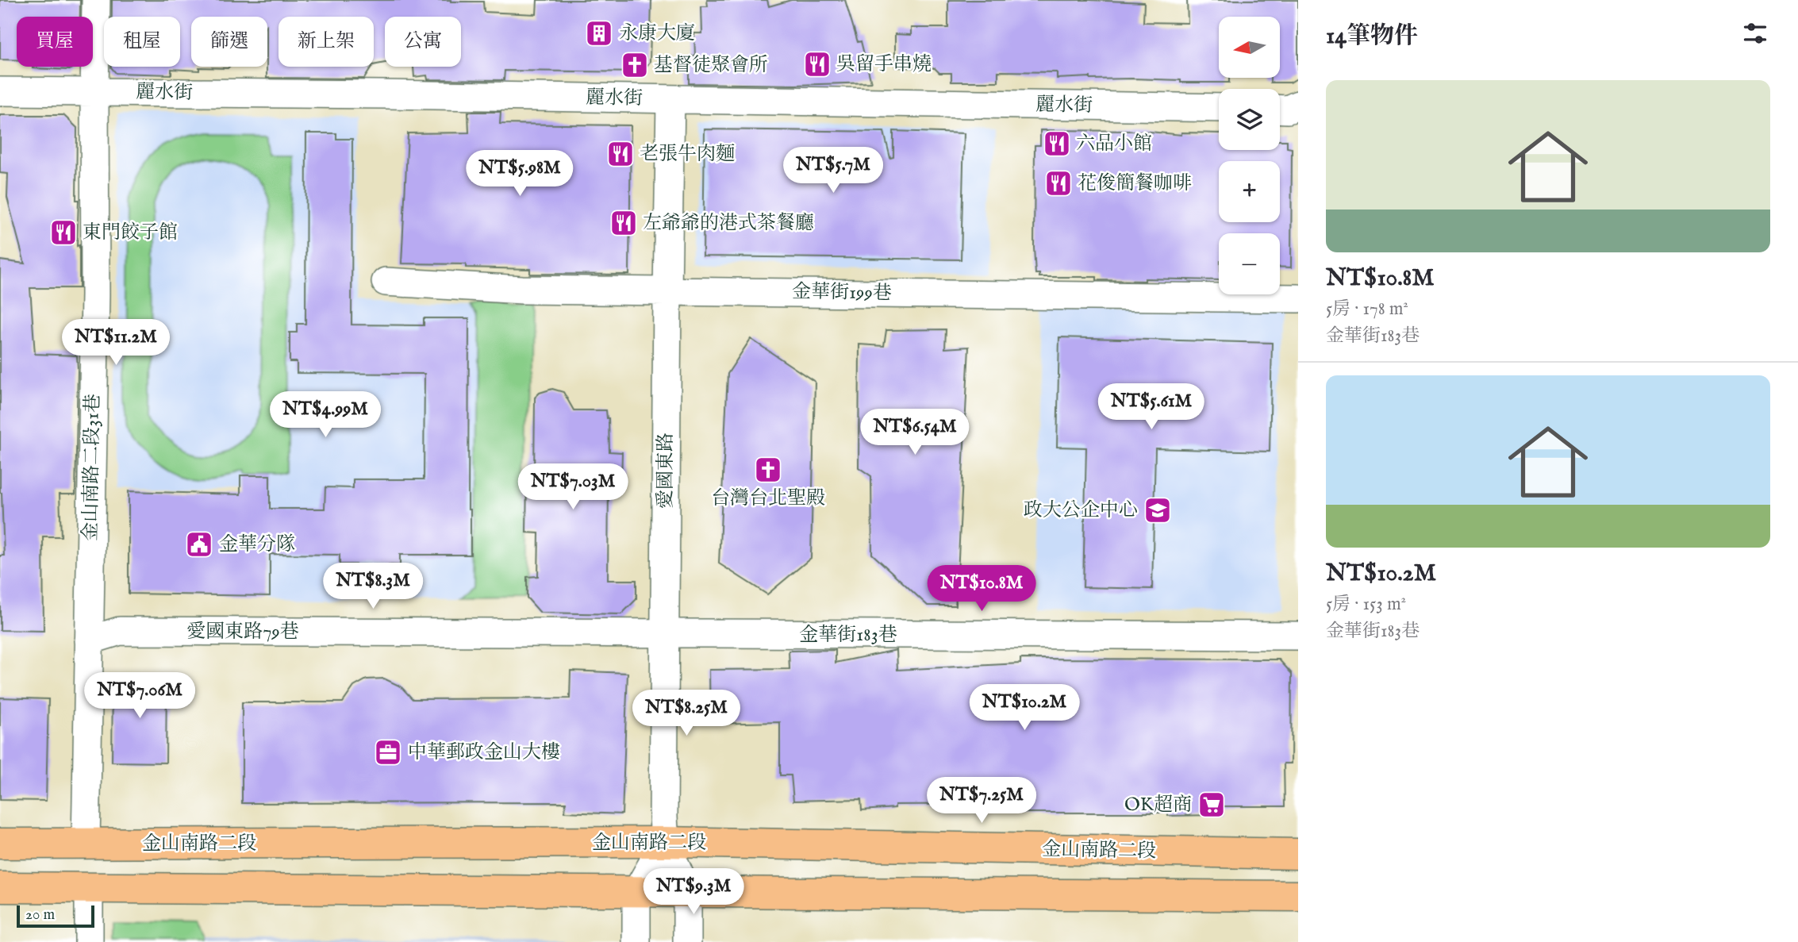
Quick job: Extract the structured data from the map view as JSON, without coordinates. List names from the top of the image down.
{
  "streets": {
    "main road": ["金山南路二段"],
    "street": [
      "麗水街",
      "金華街199巷",
      "金山南路二段31巷",
      "愛國東路",
      "愛國東路79巷",
      "金華街183巷"
    ]
  },
  "crossings": [
    ["麗水街", "金山南路二段31巷"],
    ["麗水街", "愛國東路"],
    ["金華街199巷", "愛國東路"],
    ["金山南路二段31巷", "愛國東路79巷"],
    ["金山南路二段31巷", "金山南路二段"],
    ["愛國東路", "愛國東路79巷"],
    ["愛國東路", "金華街183巷"],
    ["愛國東路", "金山南路二段"],
    ["愛國東路79巷", "金華街183巷"]
  ],
  "places": {
    "building": ["永康大廈"],
    "restaurant": [
      "吳留手串燒",
      "六品小館",
      "老張牛肉麵",
      "花俊簡餐咖啡",
      "左爺爺的港式茶餐廳",
      "東門餃子館"
    ],
    "church": ["基督徒聚會所", "台灣台北聖殿"],
    "school or university": ["政大公企中心"],
    "public building": ["金華分隊"],
    "office": ["中華郵政金山大樓"],
    "supermarket": ["OK超商"]
  },
  "scale_bar": "20 m",
  "north": "left",
  "page": {
    "heading": "14筆物件",
    "map_buttons": ["+", "−"],
    "chip": [
      "買屋",
      "租屋",
      "篩選",
      "新上架",
      "公寓"
    ],
    "list": [
      {
        "name": "NT$10.8M",
        "note": "5房 · 178 m² · 金華街183巷"
      },
      {
        "name": "NT$10.2M",
        "note": "5房 · 153 m² · 金華街183巷"
      }
    ],
    "price": [
      "NT$5.7M",
      "NT$5.98M",
      "NT$11.2M",
      "NT$5.61M",
      "NT$4.99M",
      "NT$6.54M",
      "NT$7.03M",
      "NT$8.3M",
      "NT$10.8M",
      "NT$7.06M",
      "NT$10.2M",
      "NT$8.25M",
      "NT$7.25M",
      "NT$9.3M"
    ],
    "scale": "20 m"
  }
}
